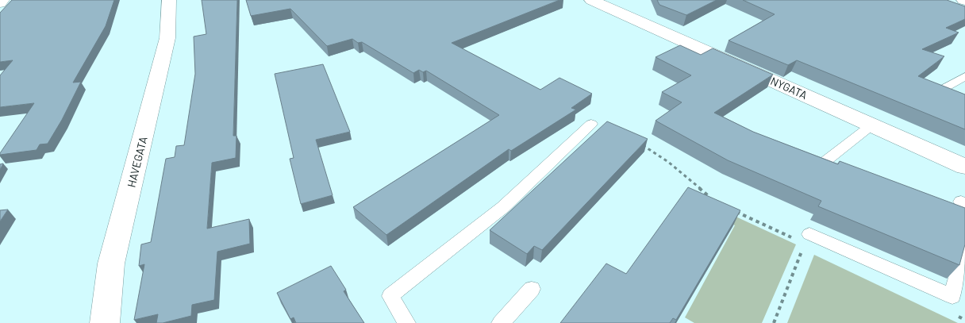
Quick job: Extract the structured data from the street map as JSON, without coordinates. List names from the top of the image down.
{
  "streets": {
    "street": ["NYGATA", "HAVEGATA"]
  }
}
